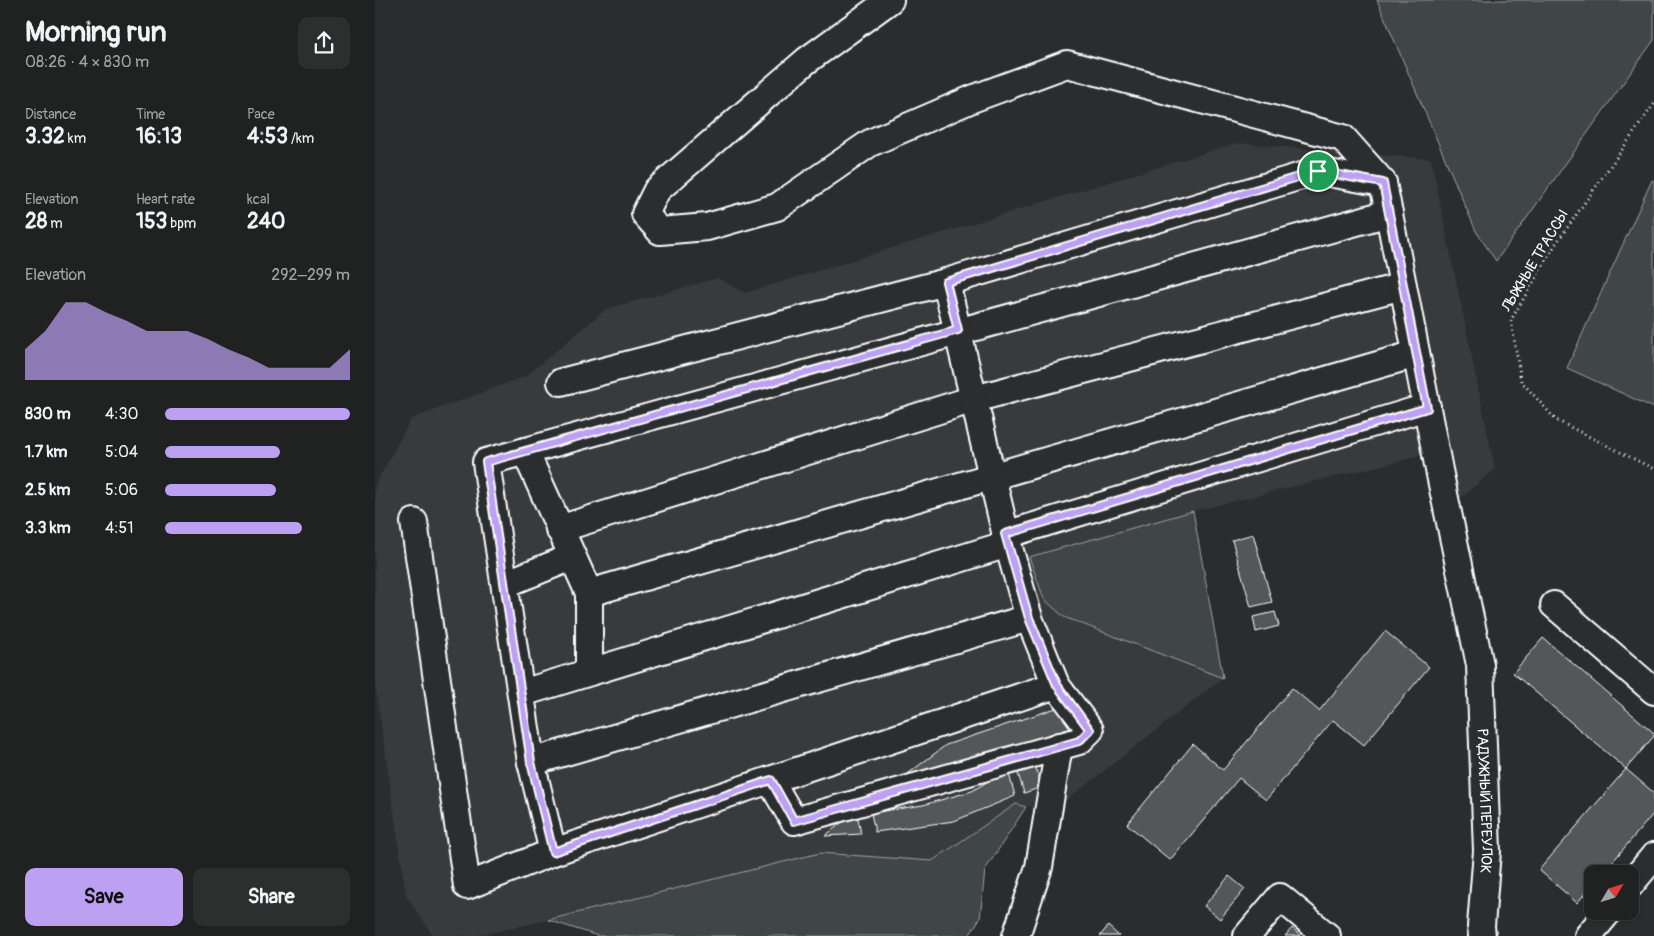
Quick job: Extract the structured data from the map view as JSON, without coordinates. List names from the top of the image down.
{
  "streets": {
    "street": ["РАДУЖНЫЙ ПЕРЕУЛОК"],
    "path": ["ЛЫЖНЫЕ ТРАССЫ"]
  },
  "north": "top right",
  "page": {
    "heading": ["Morning run", "08:26 · 4 × 830 m"],
    "stats": [
      ["Distance", "3.32 km"],
      ["Time", "16:13"],
      ["Pace", "4:53 /km"],
      ["Elevation", "28 m"],
      ["Heart rate", "153 bpm"],
      ["kcal", "240"]
    ],
    "chart": ["Elevation", "292–299 m"],
    "list": [
      {
        "name": "830 m",
        "note": "4:30"
      },
      {
        "name": "1.7 km",
        "note": "5:04"
      },
      {
        "name": "2.5 km",
        "note": "5:06"
      },
      {
        "name": "3.3 km",
        "note": "4:51"
      }
    ],
    "buttons": ["Save", "Share"]
  }
}
